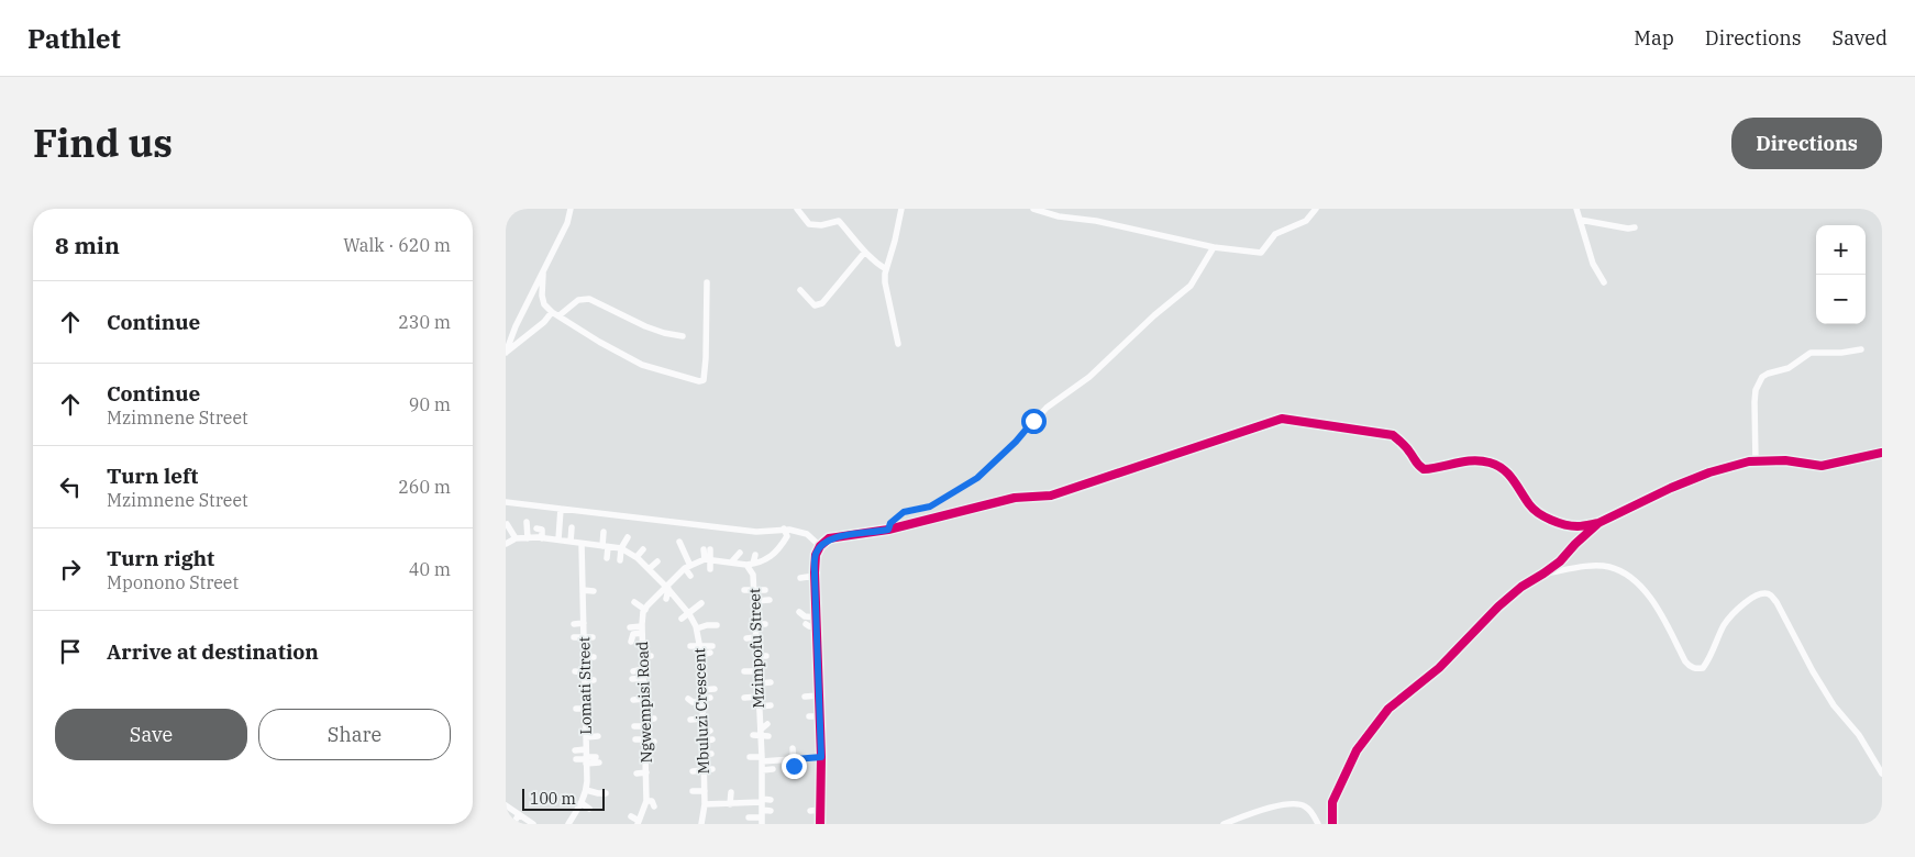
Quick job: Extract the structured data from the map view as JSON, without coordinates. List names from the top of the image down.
{
  "streets": {
    "street": [
      "Mzimpofu Street",
      "Lomati Street",
      "Ngwempisi Road",
      "Mbuluzi Crescent"
    ]
  },
  "crossings": [
    ["Lomati Street", "Mbuluzi Crescent"]
  ],
  "scale_bar": "100 m",
  "page": {
    "header": "Pathlet",
    "nav": ["Map", "Directions", "Saved"],
    "title": "Find us",
    "buttons": [
      "Directions",
      ["Save", "Share"]
    ],
    "heading": ["8 min", "Walk · 620 m"],
    "map_buttons": ["+", "−"],
    "list": [
      ["Continue", "230 m"],
      ["Continue", "Mzimnene Street", "90 m"],
      ["Turn left", "Mzimnene Street", "260 m"],
      ["Turn right", "Mponono Street", "40 m"],
      "Arrive at destination"
    ],
    "scale": "100 m"
  }
}
